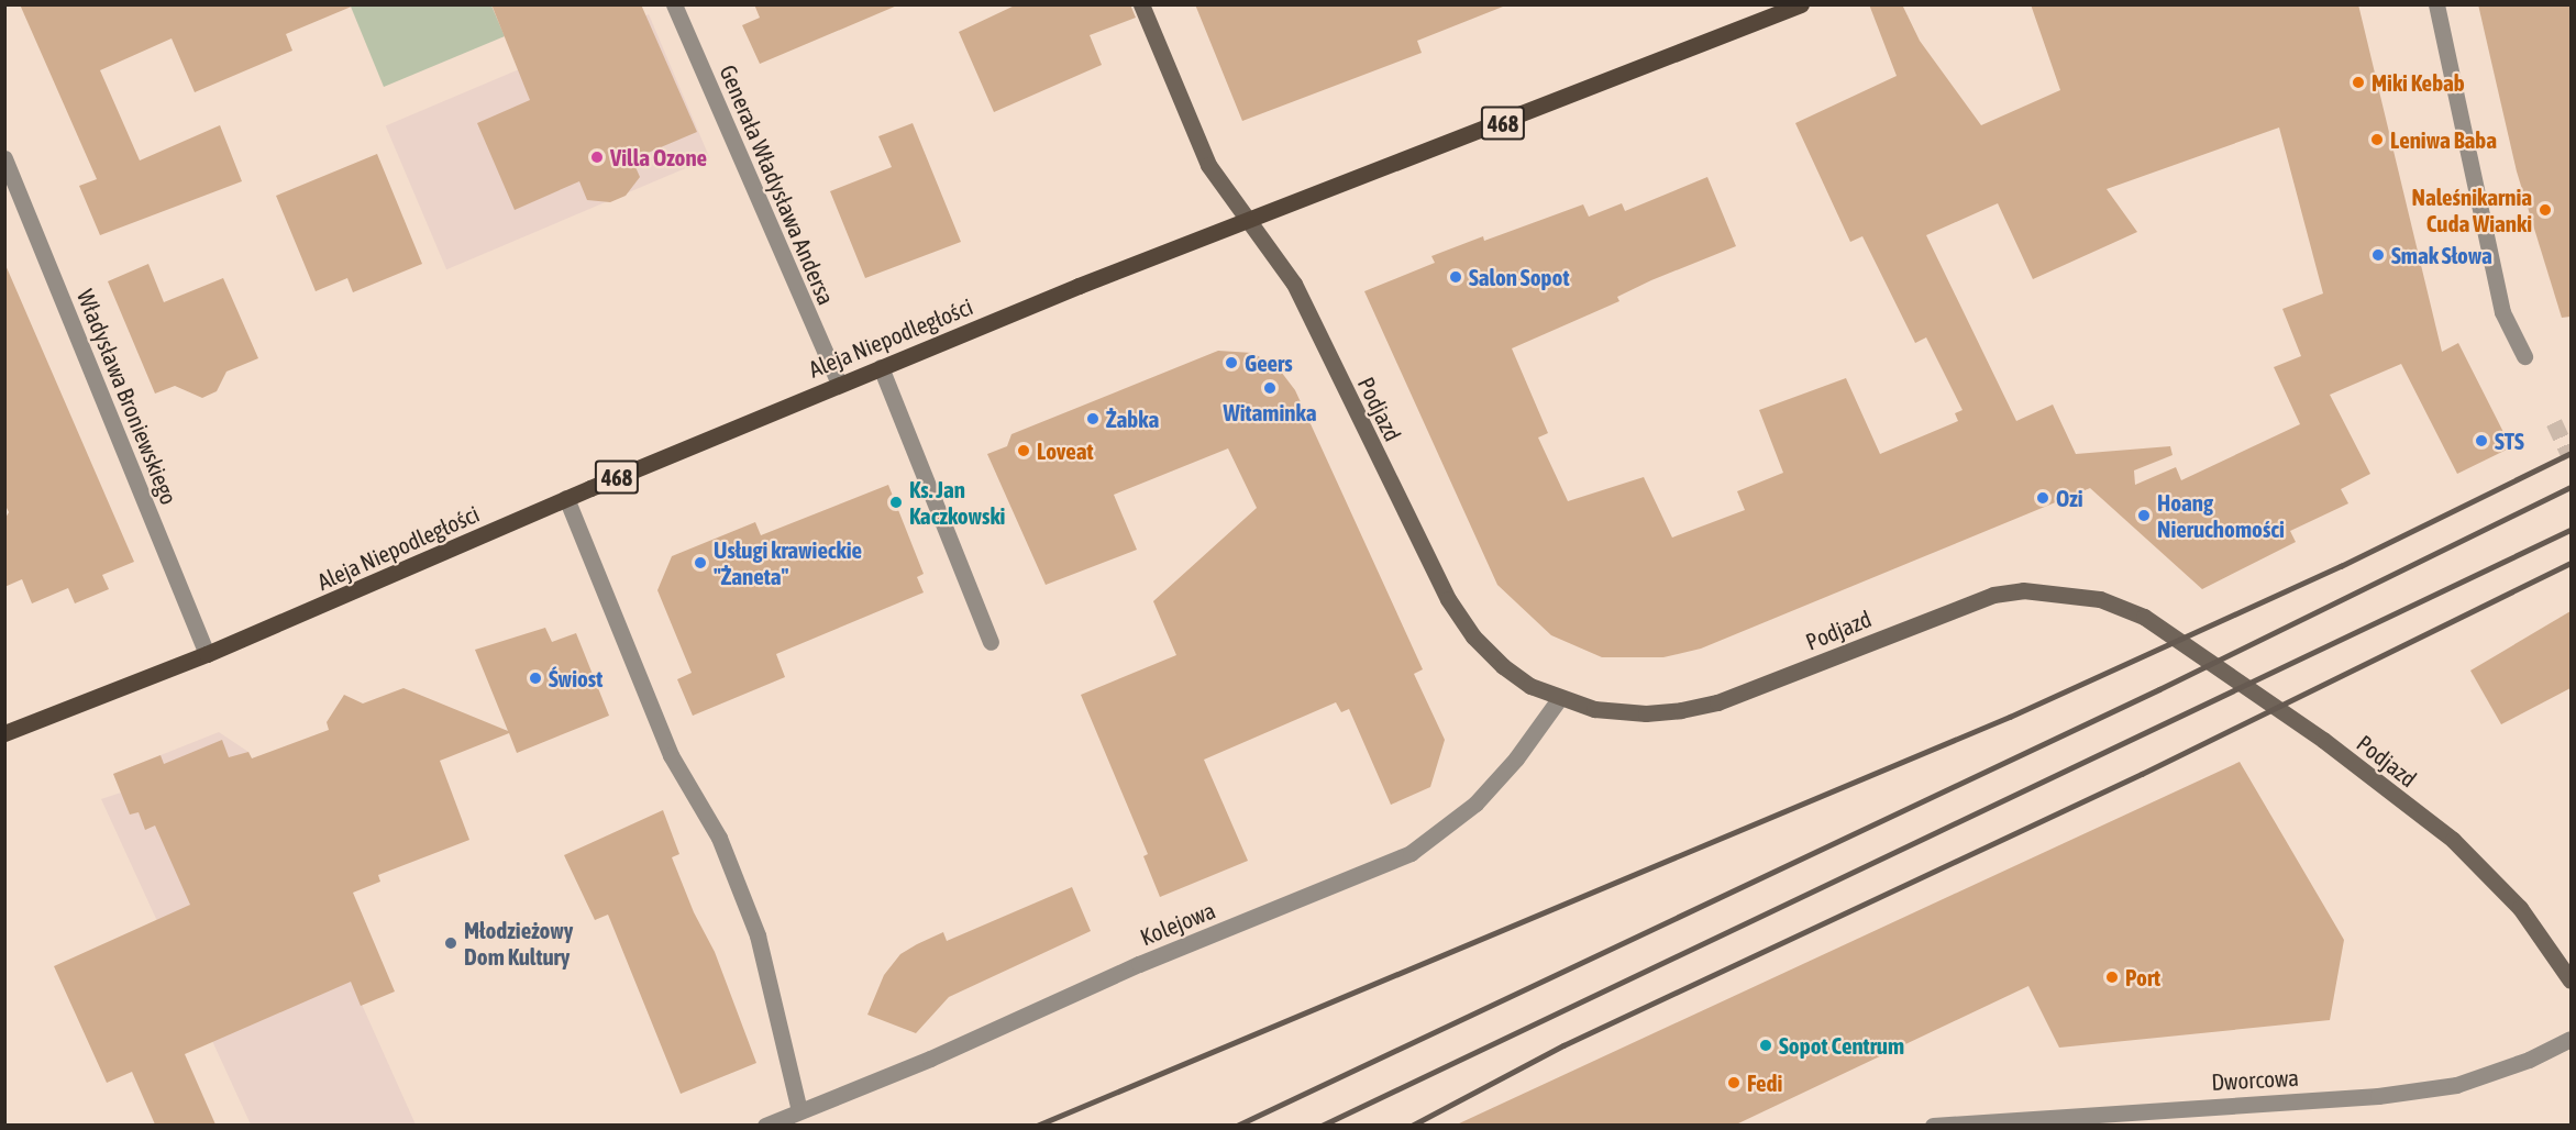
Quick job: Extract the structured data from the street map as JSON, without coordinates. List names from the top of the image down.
{
  "streets": {
    "main road": ["468", "Aleja Niepodległości"],
    "street": [
      "Generała Władysława Andersa",
      "Władysława Broniewskiego",
      "Podjazd",
      "Kolejowa",
      "Dworcowa"
    ]
  },
  "crossings": [
    ["Generała Władysława Andersa", "Aleja Niepodległości"],
    ["Aleja Niepodległości", "Władysława Broniewskiego"],
    ["Aleja Niepodległości", "Podjazd"],
    ["Podjazd", "Kolejowa"]
  ],
  "places": [
    "Miki Kebab",
    "Leniwa Baba",
    "Villa Ozone",
    "Naleśnikarnia Cuda Wianki",
    "Smak Słowa",
    "Salon Sopot",
    "Geers",
    "Witaminka",
    "Żabka",
    "STS",
    "Loveat",
    "Ozi",
    "Ks. Jan Kaczkowski",
    "Hoang Nieruchomości",
    "Usługi krawieckie \"Żaneta\"",
    "Świost",
    "Młodzieżowy Dom Kultury",
    "Port",
    "Sopot Centrum",
    "Fedi"
  ]
}
